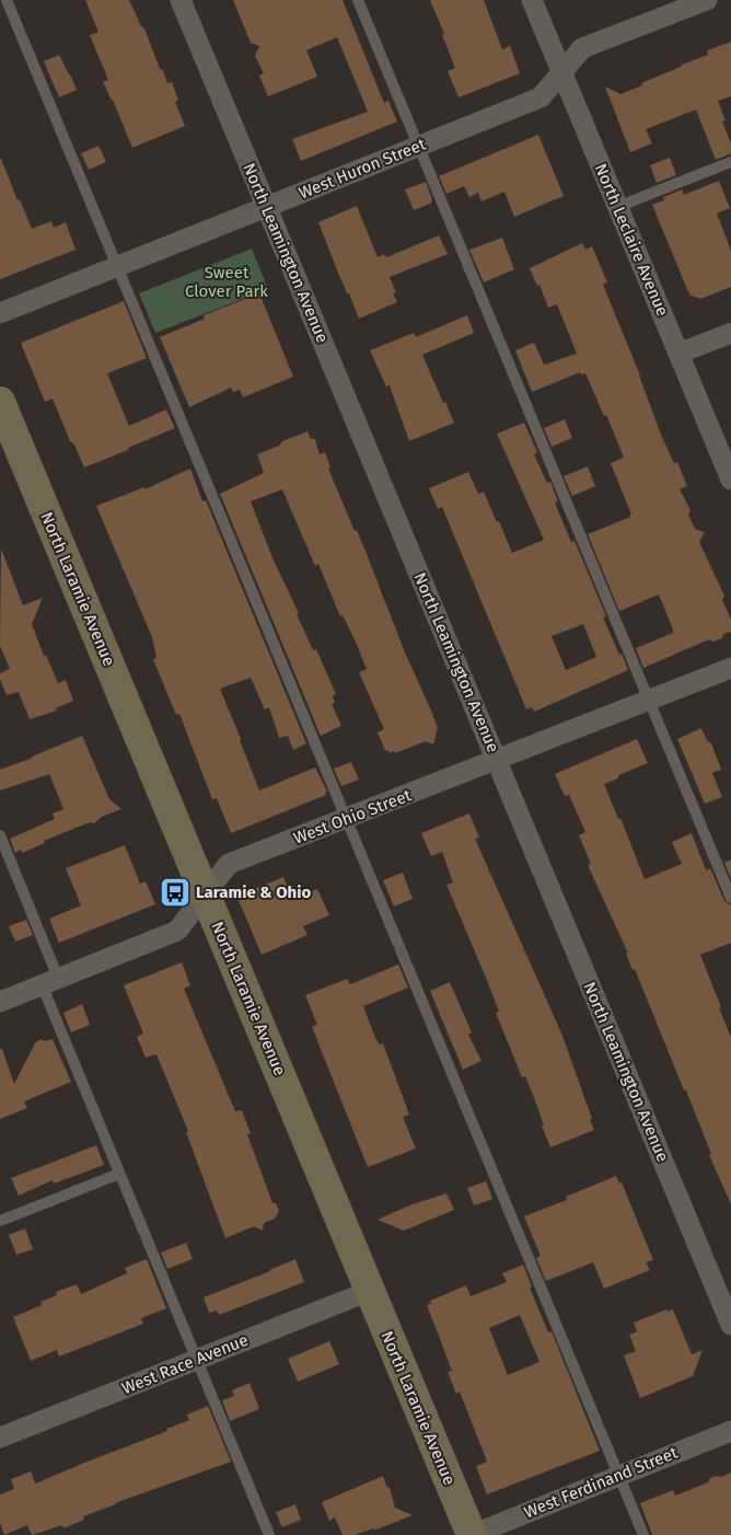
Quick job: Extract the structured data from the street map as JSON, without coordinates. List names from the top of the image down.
{
  "streets": {
    "street": [
      "West Huron Street",
      "North Leclaire Avenue",
      "North Leamington Avenue",
      "North Laramie Avenue",
      "West Ohio Street",
      "West Race Avenue",
      "West Ferdinand Street"
    ]
  },
  "crossings": [
    ["West Huron Street", "North Leclaire Avenue"],
    ["West Huron Street", "North Leamington Avenue"],
    ["North Leamington Avenue", "West Ohio Street"],
    ["North Laramie Avenue", "West Ohio Street"],
    ["North Laramie Avenue", "West Race Avenue"],
    ["North Laramie Avenue", "West Ferdinand Street"]
  ],
  "parks": ["Sweet Clover Park"],
  "places": {
    "bus stop": ["Laramie & Ohio"]
  }
}
